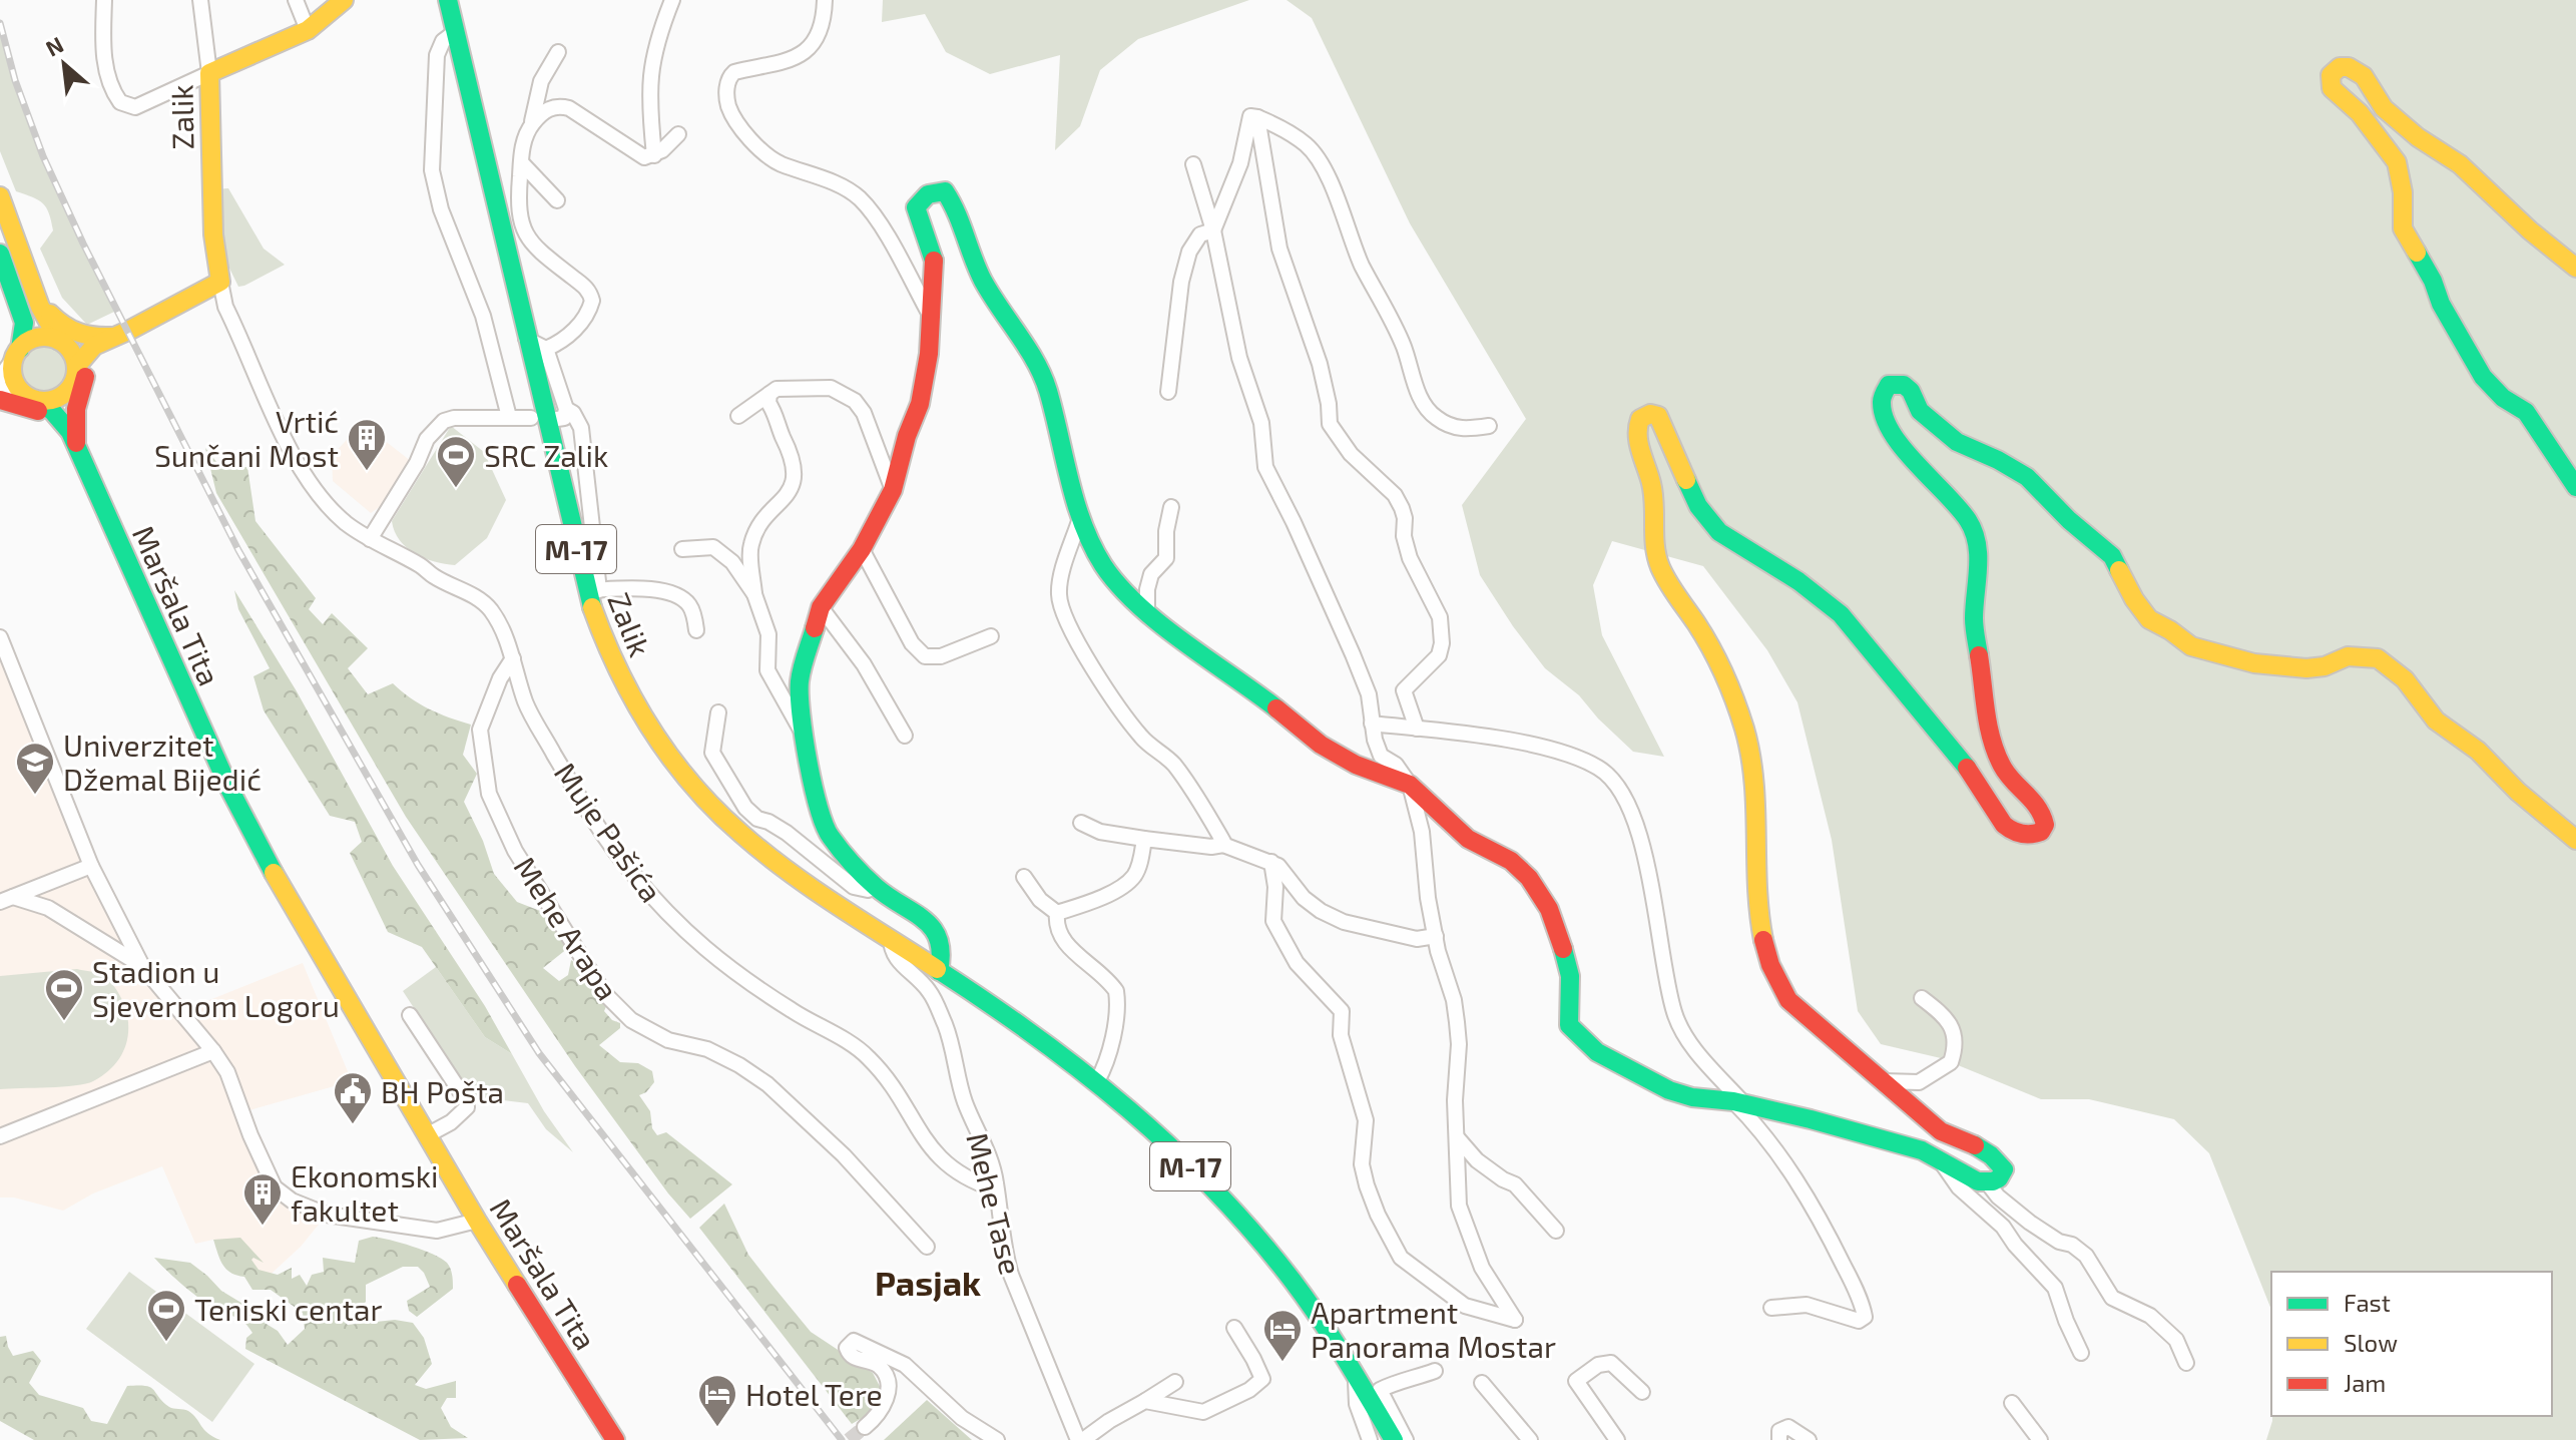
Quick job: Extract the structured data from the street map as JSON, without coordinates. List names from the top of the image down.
{
  "streets": {
    "street": [
      "Zalik",
      "M-17",
      "Maršala Tita",
      "Muje Pašića",
      "Mehe Arapa",
      "Mehe Tase"
    ]
  },
  "crossings": [
    ["Zalik", "M-17"],
    ["Zalik", "Muje Pašića"],
    ["Zalik", "Mehe Tase"],
    ["Muje Pašića", "Mehe Arapa"],
    ["Muje Pašića", "Mehe Tase"]
  ],
  "districts": ["Pasjak"],
  "places": {
    "building": ["Vrtić Sunčani Most", "Ekonomski fakultet"],
    "sports": ["SRC Zalik", "Stadion u Sjevernom Logoru", "Teniski centar"],
    "school or university": ["Univerzitet Džemal Bijedić"],
    "public building": ["BH Pošta"],
    "hotel": ["Apartment Panorama Mostar", "Hotel Tere"]
  },
  "legend": ["Fast", "Slow", "Jam"],
  "north": "top left"
}
